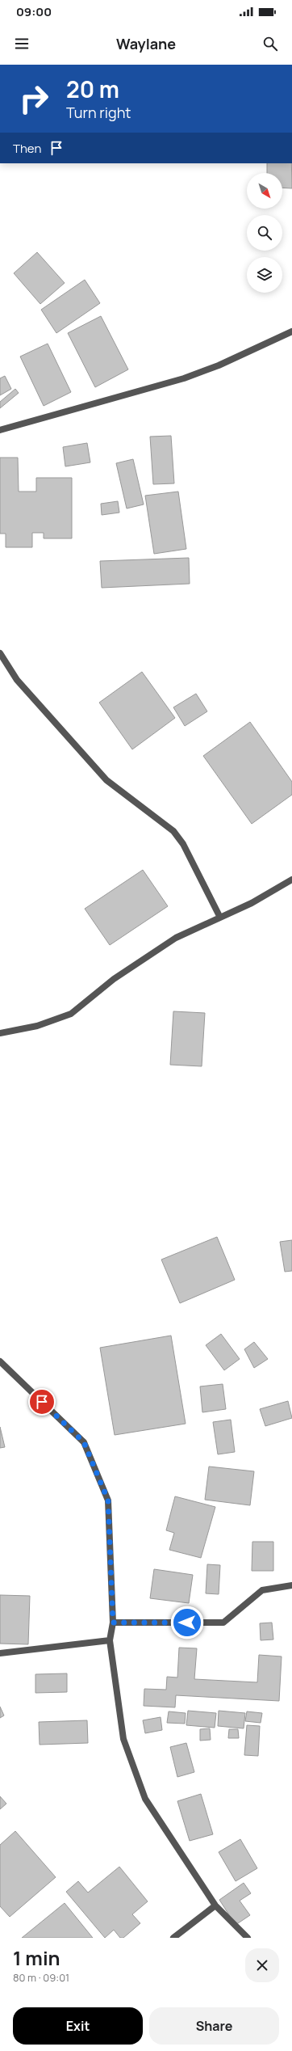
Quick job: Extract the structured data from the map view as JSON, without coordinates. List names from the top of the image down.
{
  "north": "bottom right",
  "page": {
    "status": "09:00",
    "header": "Waylane",
    "turn": ["20 m", "Turn right"],
    "then": "Then",
    "heading": ["1 min", "80 m · 09:01"],
    "buttons": ["Exit", "Share"]
  }
}
